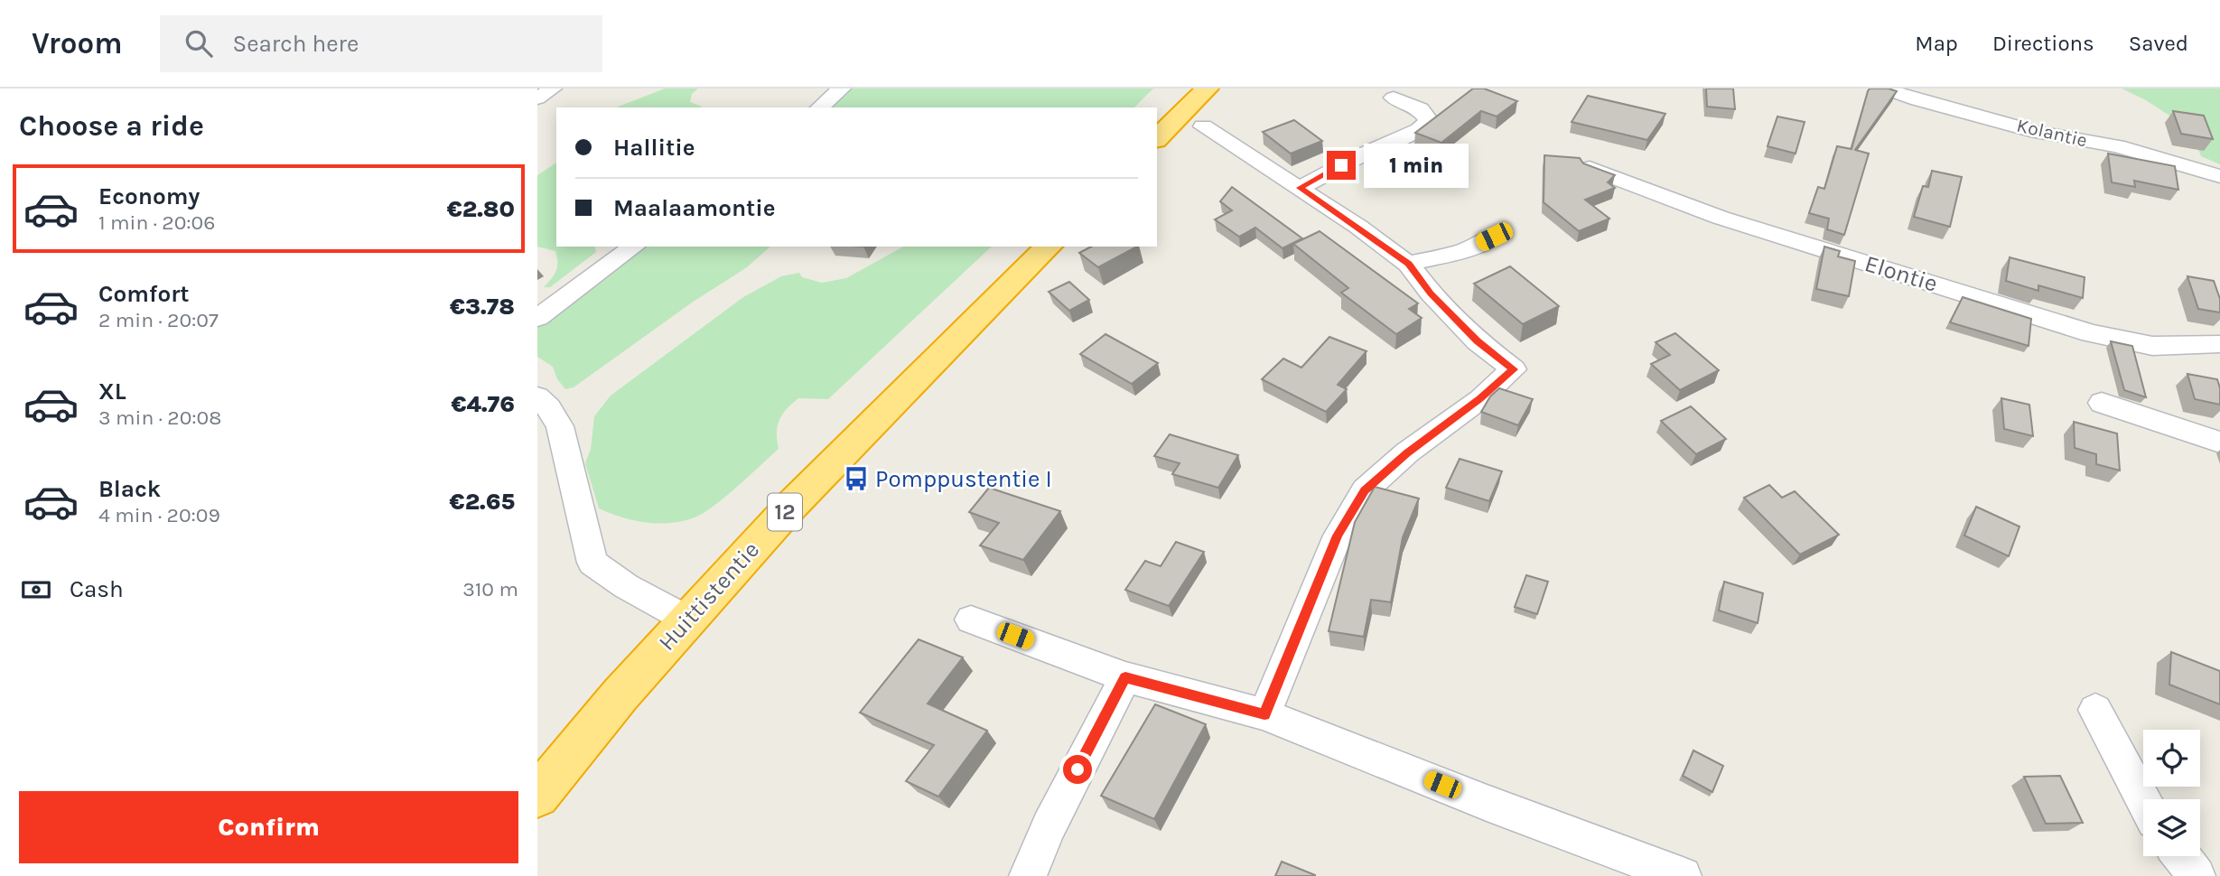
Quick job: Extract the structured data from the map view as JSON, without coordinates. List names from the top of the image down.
{
  "streets": {
    "highway": ["12", "Huittistentie"],
    "street": ["Kolantie", "Elontie"]
  },
  "places": {
    "bus stop": ["Pomppustentie I"]
  },
  "page": {
    "header": "Vroom",
    "search": "Search here",
    "nav": ["Map", "Directions", "Saved"],
    "heading": "Choose a ride",
    "banner": ["Hallitie", "Maalaamontie"],
    "bubble": "1 min",
    "list": [
      {
        "name": "Economy",
        "note": "1 min · 20:06",
        "value": "€2.80"
      },
      {
        "name": "Comfort",
        "note": "2 min · 20:07",
        "value": "€3.78"
      },
      {
        "name": "XL",
        "note": "3 min · 20:08",
        "value": "€4.76"
      },
      {
        "name": "Black",
        "note": "4 min · 20:09",
        "value": "€2.65"
      }
    ],
    "pay": ["Cash", "310 m"],
    "buttons": "Confirm"
  }
}
